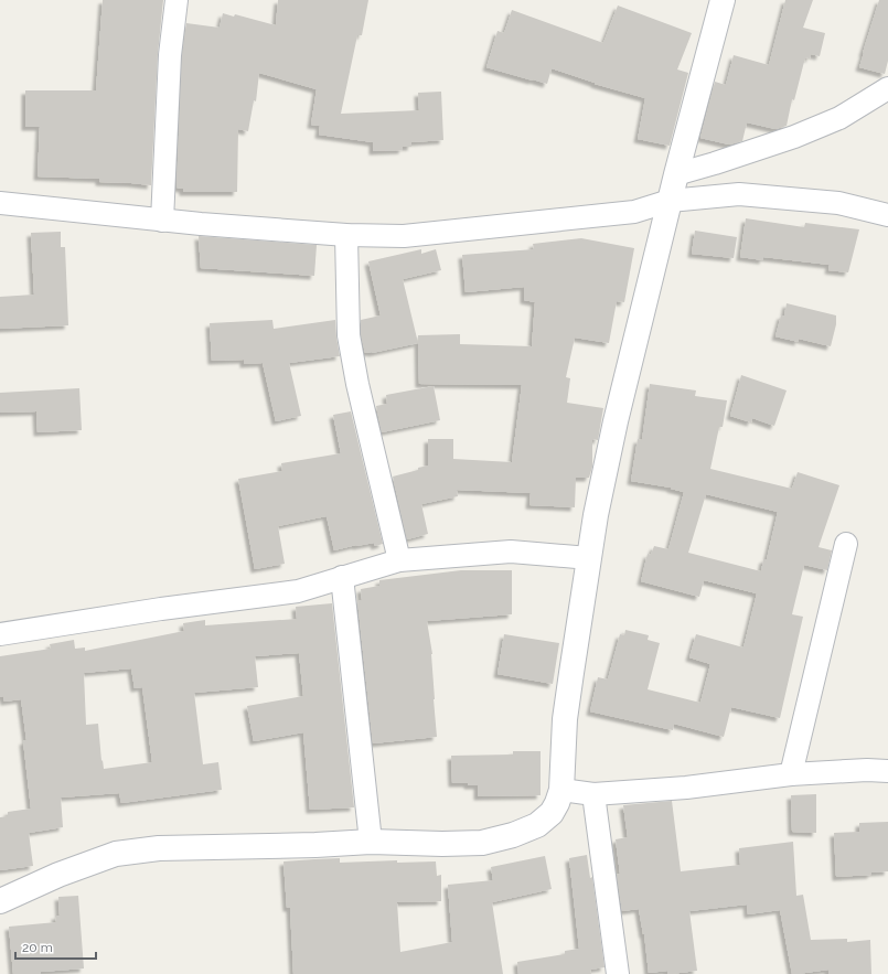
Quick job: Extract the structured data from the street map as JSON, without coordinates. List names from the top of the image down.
{
  "scale_bar": "20 m"
}
